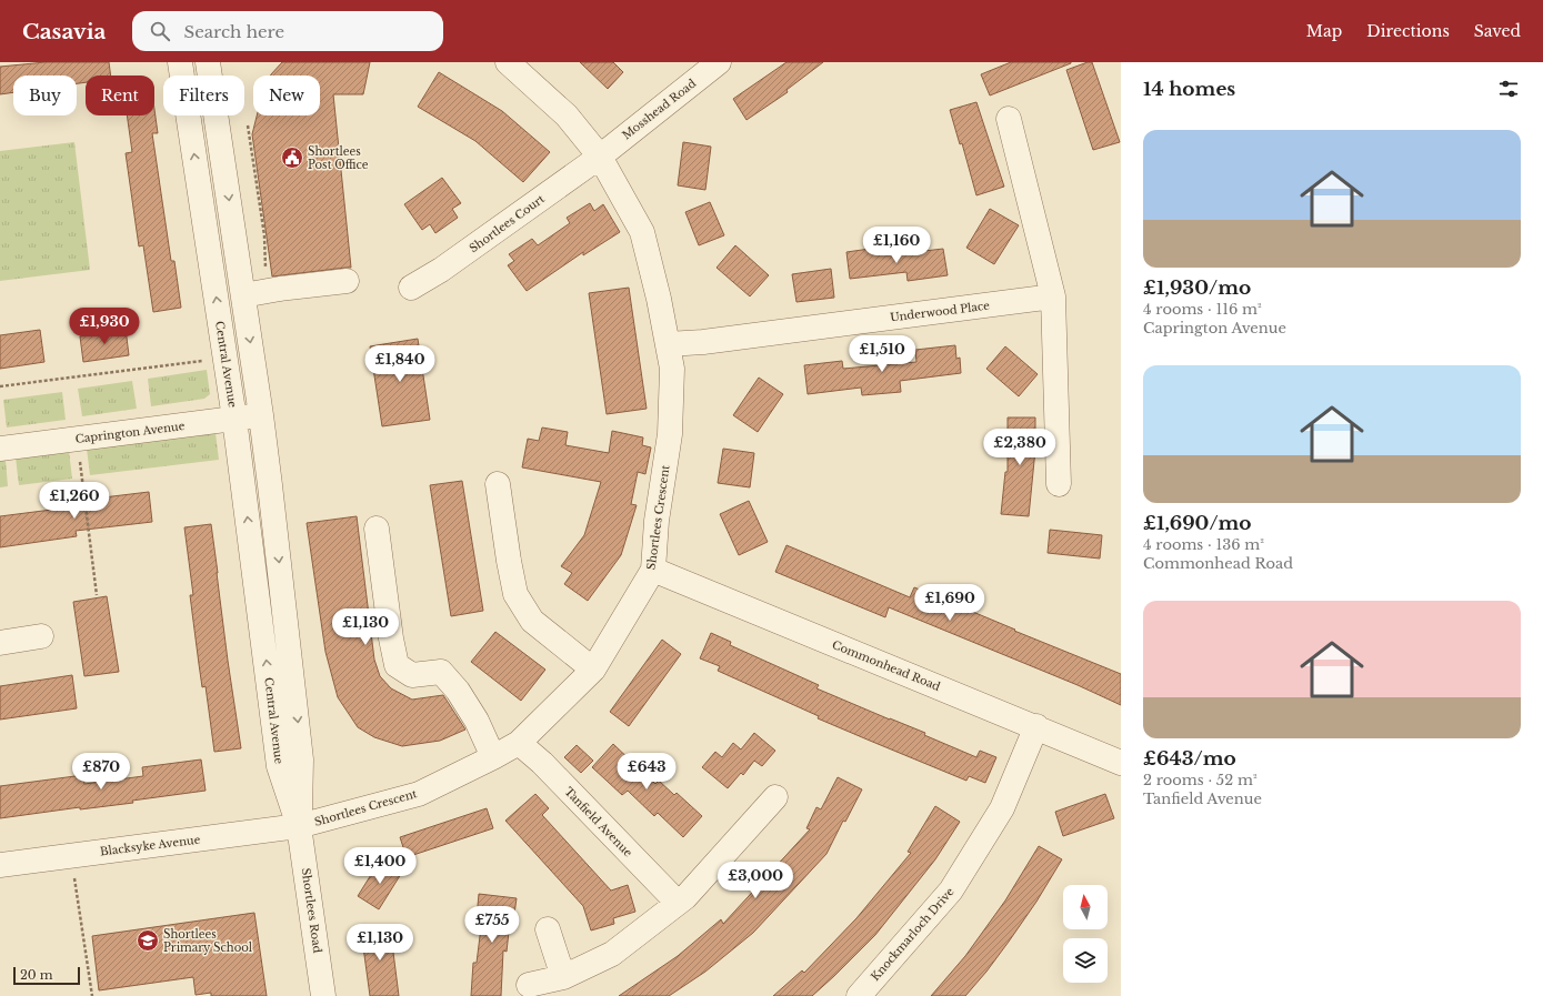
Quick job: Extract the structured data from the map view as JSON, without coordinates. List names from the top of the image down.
{
  "streets": {
    "street": [
      "Mosshead Road",
      "Shortlees Court",
      "Underwood Place",
      "Central Avenue",
      "Caprington Avenue",
      "Shortlees Crescent",
      "Commonhead Road",
      "Tanfield Avenue",
      "Blacksyke Avenue",
      "Shortlees Road",
      "Knockmarloch Drive"
    ]
  },
  "crossings": [
    ["Mosshead Road", "Shortlees Court"],
    ["Mosshead Road", "Shortlees Crescent"],
    ["Shortlees Court", "Shortlees Crescent"],
    ["Underwood Place", "Shortlees Crescent"],
    ["Central Avenue", "Caprington Avenue"],
    ["Central Avenue", "Shortlees Crescent"],
    ["Central Avenue", "Blacksyke Avenue"],
    ["Central Avenue", "Shortlees Road"],
    ["Shortlees Crescent", "Commonhead Road"],
    ["Shortlees Crescent", "Tanfield Avenue"],
    ["Shortlees Crescent", "Blacksyke Avenue"],
    ["Shortlees Crescent", "Shortlees Road"],
    ["Commonhead Road", "Knockmarloch Drive"],
    ["Blacksyke Avenue", "Shortlees Road"]
  ],
  "places": {
    "public building": ["Shortlees Post Office"],
    "school or university": ["Shortlees Primary School"]
  },
  "scale_bar": "20 m",
  "north": "top",
  "page": {
    "header": "Casavia",
    "search": "Search here",
    "nav": ["Map", "Directions", "Saved"],
    "heading": "14 homes",
    "chip": [
      "Buy",
      "Rent",
      "Filters",
      "New"
    ],
    "list": [
      {
        "name": "£1,930/mo",
        "note": "4 rooms · 116 m² · Caprington Avenue"
      },
      {
        "name": "£1,690/mo",
        "note": "4 rooms · 136 m² · Commonhead Road"
      },
      {
        "name": "£643/mo",
        "note": "2 rooms · 52 m² · Tanfield Avenue"
      }
    ],
    "price": [
      "£1,160",
      "£1,930",
      "£1,510",
      "£1,840",
      "£2,380",
      "£1,260",
      "£1,690",
      "£1,130",
      "£870",
      "£643",
      "£1,400",
      "£3,000",
      "£755",
      "£1,130"
    ],
    "scale": "20 m"
  }
}
